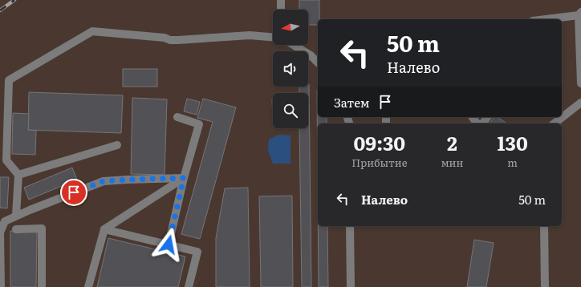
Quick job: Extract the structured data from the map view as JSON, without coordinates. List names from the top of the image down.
{
  "north": "left",
  "page": {
    "turn": ["50 m", "Налево"],
    "then": "Затем",
    "eta": [
      "09:30",
      "Прибытие",
      "2",
      "мин",
      "130",
      "m"
    ],
    "list": [
      {
        "name": "Налево",
        "value": "50 m"
      }
    ]
  }
}
